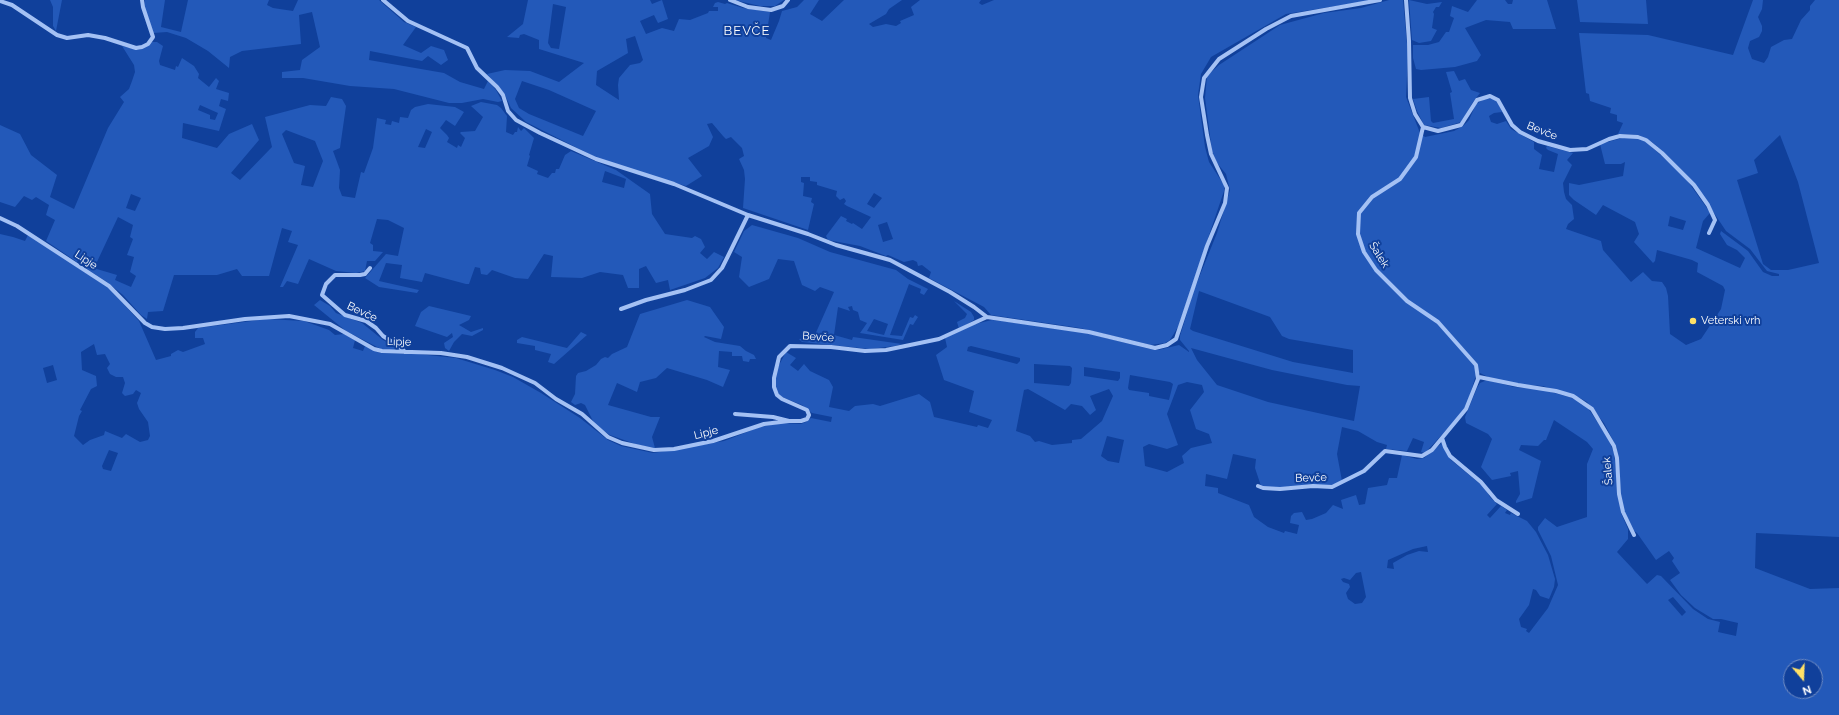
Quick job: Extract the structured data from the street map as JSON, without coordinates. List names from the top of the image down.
{
  "streets": {
    "street": ["Bevče", "Šalek", "Lipje"]
  },
  "crossings": [
    ["Bevče", "Šalek"],
    ["Bevče", "Lipje"]
  ],
  "districts": ["BEVČE"],
  "places": ["Veterski vrh"],
  "north": "bottom"
}
